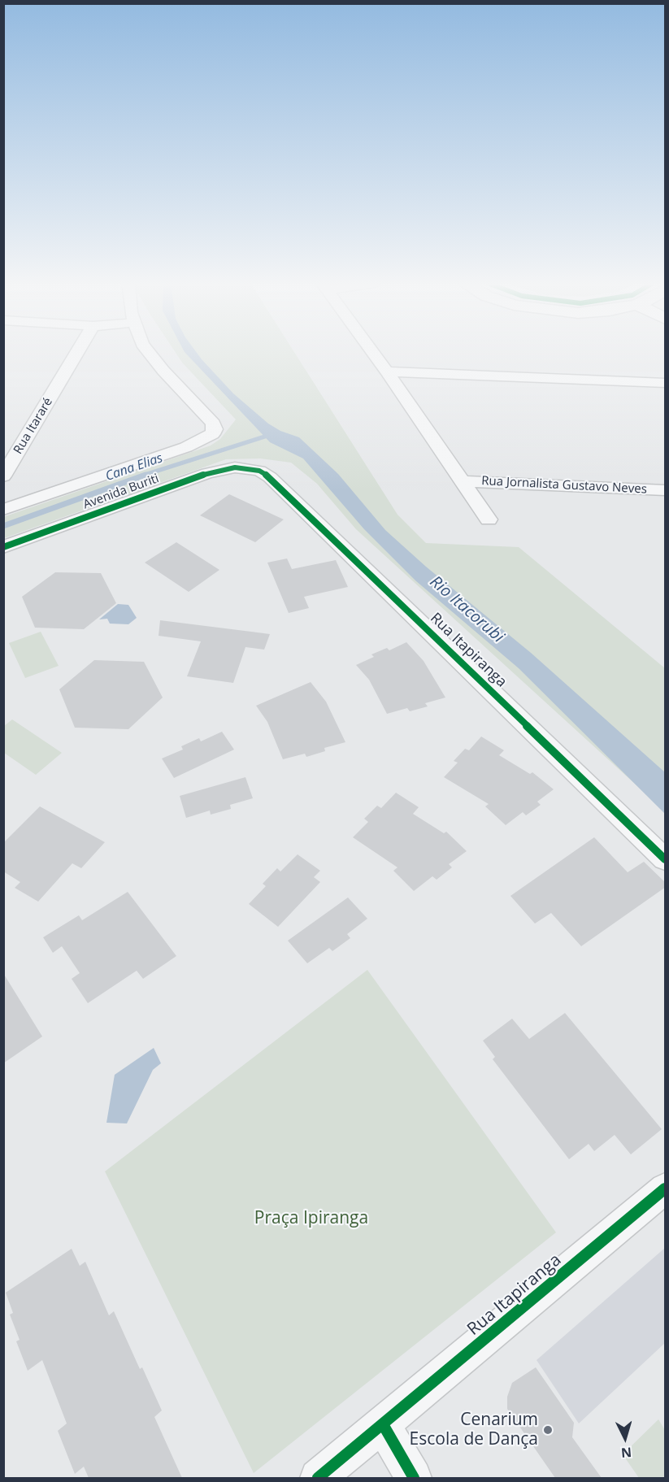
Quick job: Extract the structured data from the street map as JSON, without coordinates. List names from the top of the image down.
{
  "streets": {
    "street": [
      "Rua Itararé",
      "Rua Jornalista Gustavo Neves",
      "Avenida Buriti",
      "Rua Itapiranga"
    ]
  },
  "crossings": [
    ["Avenida Buriti", "Rua Itapiranga"]
  ],
  "water": ["Cana Elias", "Rio Itacorubi"],
  "parks": ["Praça Ipiranga"],
  "places": ["Cenarium Escola de Dança"],
  "north": "bottom"
}
